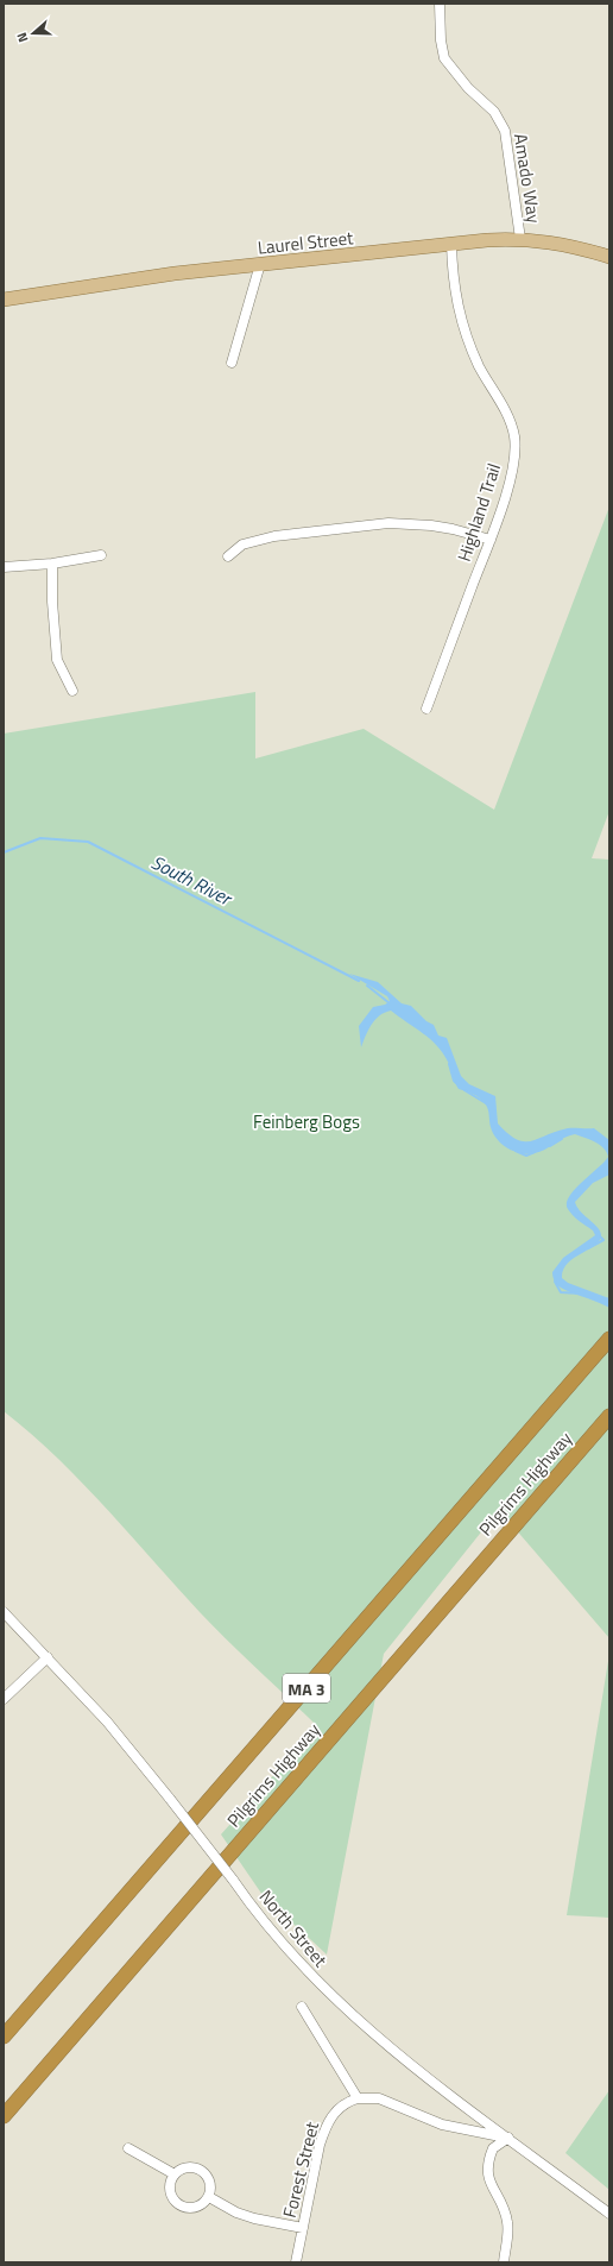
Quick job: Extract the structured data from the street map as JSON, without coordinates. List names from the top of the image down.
{
  "streets": {
    "highway": ["Pilgrims Highway", "MA 3"],
    "main road": ["Laurel Street"],
    "street": [
      "Amado Way",
      "Highland Trail",
      "North Street",
      "Forest Street"
    ]
  },
  "crossings": [
    ["Amado Way", "Laurel Street"],
    ["Laurel Street", "Highland Trail"]
  ],
  "water": ["South River"],
  "parks": ["Feinberg Bogs"],
  "north": "left"
}
